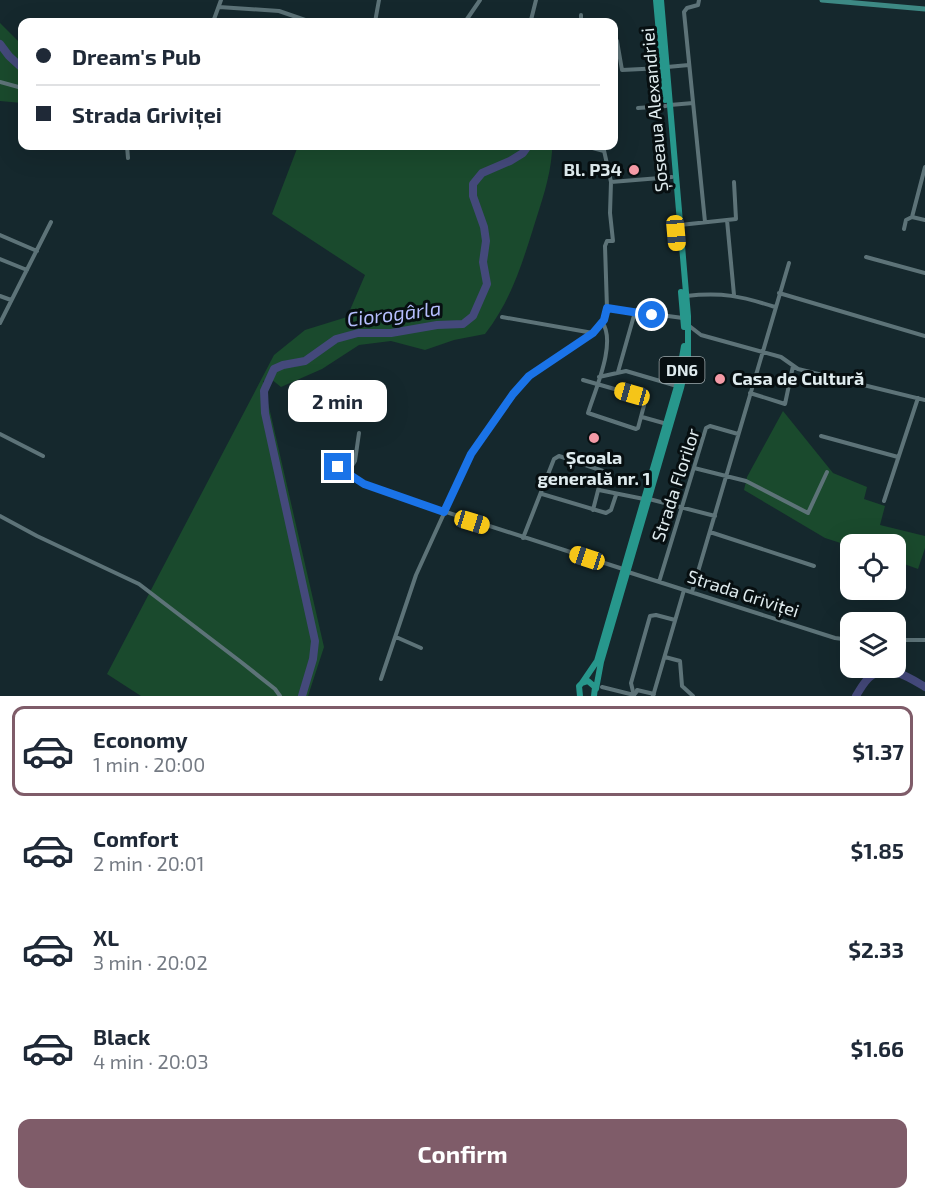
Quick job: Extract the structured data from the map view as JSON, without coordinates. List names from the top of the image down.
{
  "streets": {
    "highway": ["Șoseaua Alexandriei", "DN6"],
    "street": ["Strada Florilor", "Strada Griviței"]
  },
  "crossings": [
    ["Șoseaua Alexandriei", "Strada Griviței"],
    ["Strada Florilor", "Strada Griviței"]
  ],
  "water": ["Ciorogârla"],
  "places": ["Bl. P34", "Casa de Cultură", "Școala generală nr. 1"],
  "page": {
    "banner": ["Dream's Pub", "Strada Griviței"],
    "bubble": "2 min",
    "list": [
      {
        "name": "Economy",
        "note": "1 min · 20:00",
        "value": "$1.37"
      },
      {
        "name": "Comfort",
        "note": "2 min · 20:01",
        "value": "$1.85"
      },
      {
        "name": "XL",
        "note": "3 min · 20:02",
        "value": "$2.33"
      },
      {
        "name": "Black",
        "note": "4 min · 20:03",
        "value": "$1.66"
      }
    ],
    "buttons": "Confirm"
  }
}
